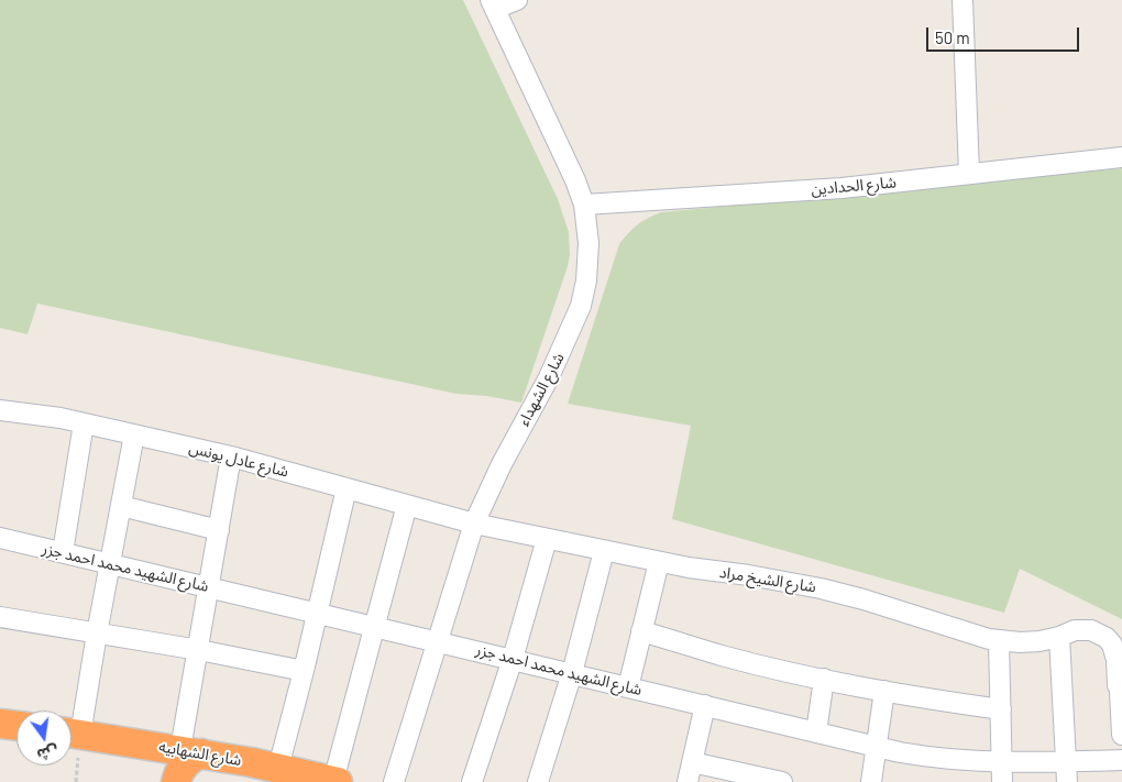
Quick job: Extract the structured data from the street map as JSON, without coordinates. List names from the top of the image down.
{
  "streets": {
    "highway": ["شارع الشهابيه"],
    "street": [
      "شارع الحدادين",
      "شارع الشهداء",
      "شارع عادل يونس",
      "شارع الشهيد محمد احمد جزر",
      "شارع الشيخ مراد"
    ]
  },
  "crossings": [
    ["شارع الحدادين", "شارع الشهداء"],
    ["شارع الشهداء", "شارع عادل يونس"],
    ["شارع الشهداء", "شارع الشهيد محمد احمد جزر"],
    ["شارع الشهداء", "شارع الشيخ مراد"],
    ["شارع عادل يونس", "شارع الشيخ مراد"]
  ],
  "scale_bar": "50 m",
  "north": "bottom"
}
